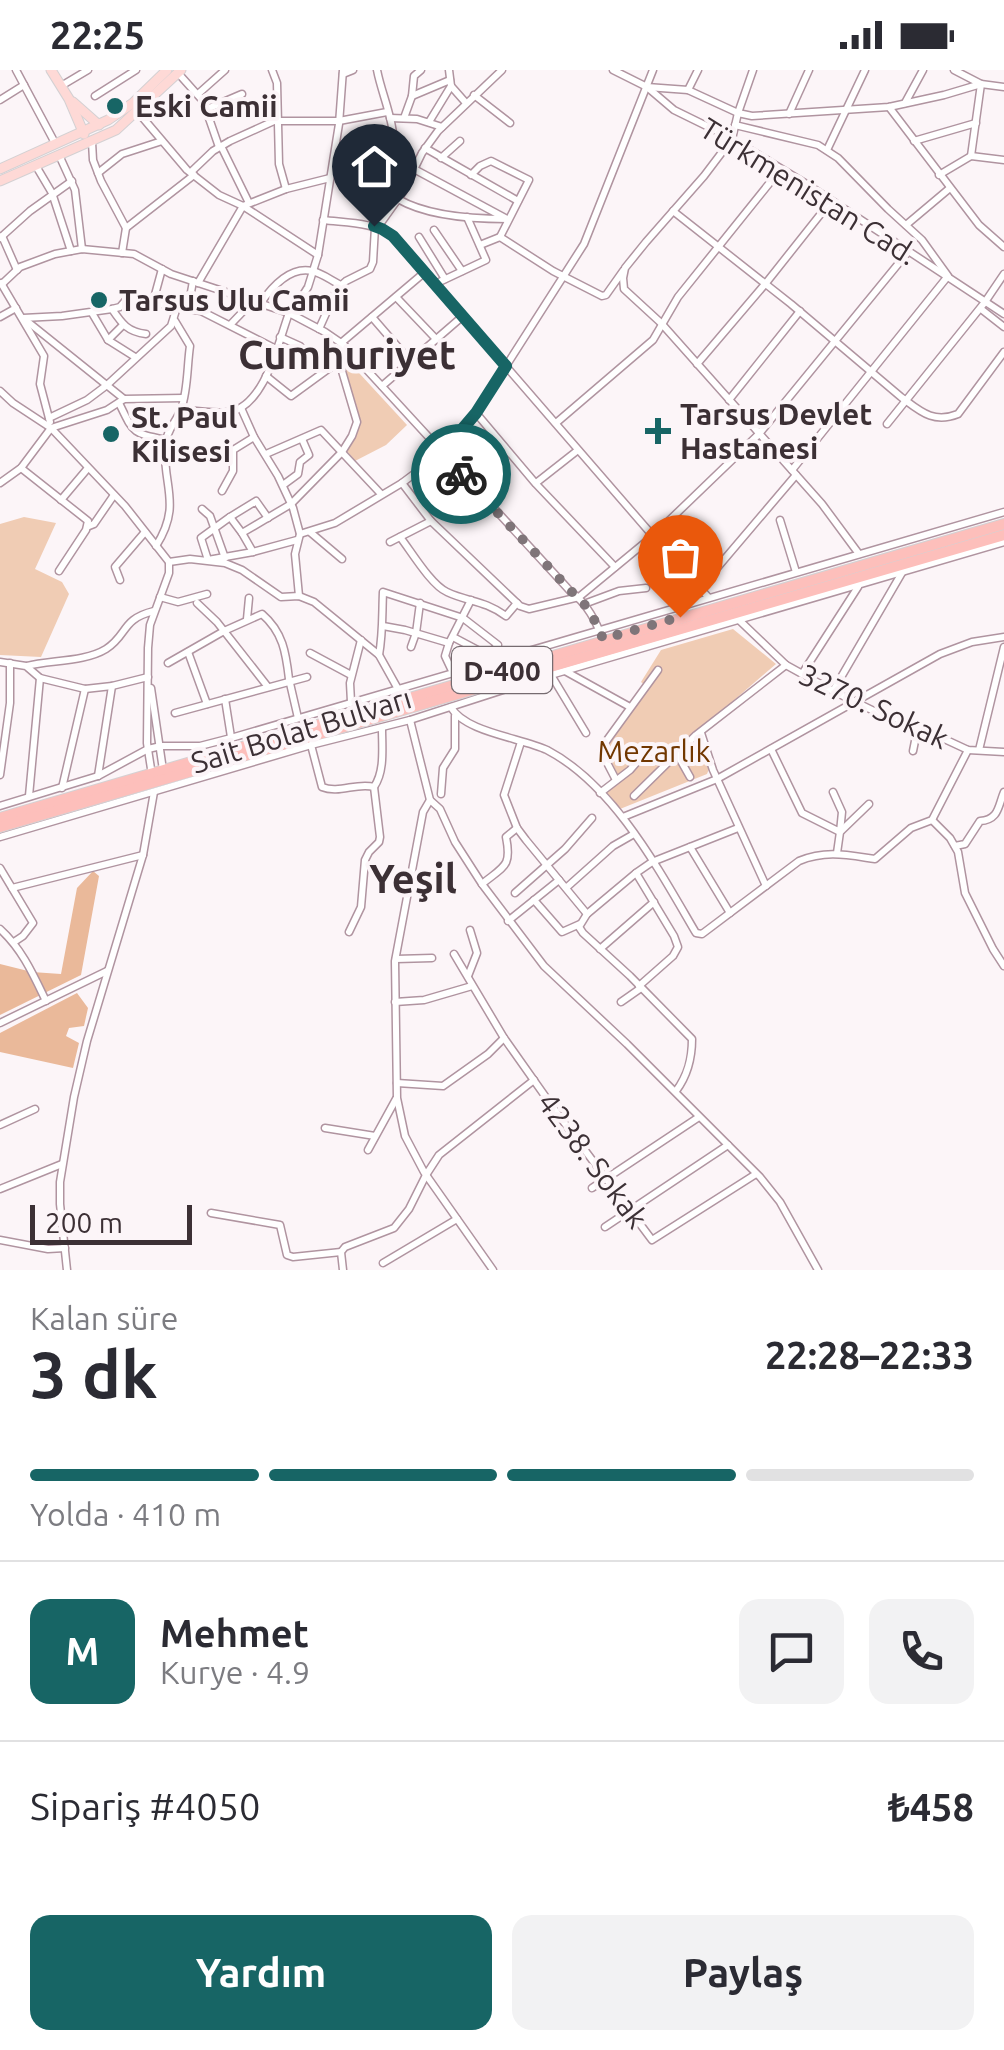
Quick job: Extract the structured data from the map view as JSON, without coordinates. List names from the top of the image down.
{
  "streets": {
    "highway": ["D-400", "Sait Bolat Bulvarı"],
    "street": ["Türkmenistan Cad.", "3270. Sokak", "4238. Sokak"]
  },
  "crossings": [
    ["D-400", "3270. Sokak"],
    ["D-400", "Sait Bolat Bulvarı"],
    ["3270. Sokak", "Sait Bolat Bulvarı"]
  ],
  "districts": ["Cumhuriyet", "Yeşil"],
  "parks": ["Mezarlık"],
  "places": {
    "other": ["Eski Camii", "Tarsus Ulu Camii", "St. Paul Kilisesi"],
    "health": ["Tarsus Devlet Hastanesi"]
  },
  "scale_bar": "200 m",
  "page": {
    "status": "22:25",
    "scale": "200 m",
    "heading": ["3 dk", "Kalan süre", "22:28–22:33"],
    "panel": [
      "Mehmet",
      "Kurye · 4.9",
      "Sipariş #4050",
      "₺458"
    ],
    "bar": "Yolda · 410 m",
    "round": "M",
    "buttons": ["Yardım", "Paylaş"]
  }
}
